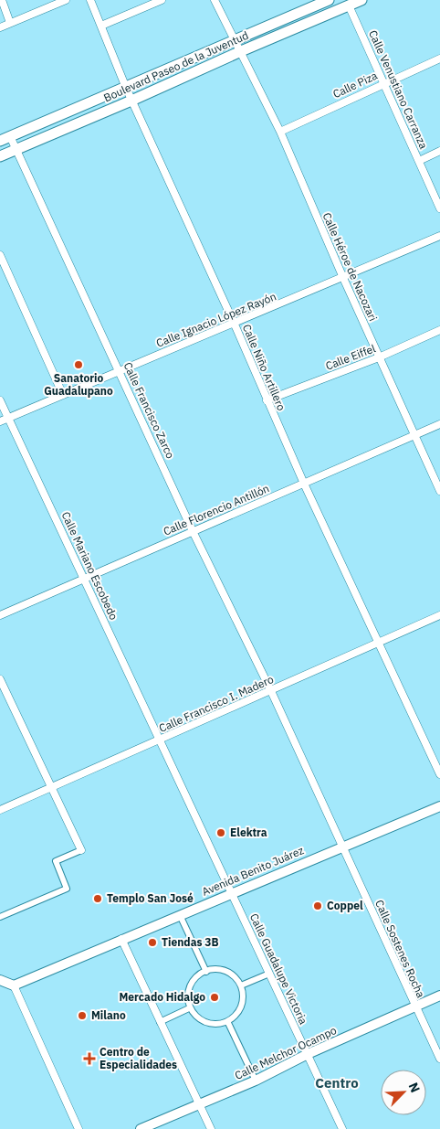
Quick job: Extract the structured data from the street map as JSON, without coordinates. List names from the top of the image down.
{
  "streets": {
    "main road": ["Boulevard Paseo de la Juventud"],
    "street": [
      "Calle Piza",
      "Calle Venustiano Carranza",
      "Calle Héroe de Nacozari",
      "Calle Ignacio López Rayón",
      "Calle Eiffel",
      "Calle Niño Artillero",
      "Calle Francisco Zarco",
      "Calle Florencio Antillón",
      "Calle Mariano Escobedo",
      "Calle Francisco I. Madero",
      "Avenida Benito Juárez",
      "Calle Sostenes Rocha",
      "Calle Guadalupe Victoria",
      "Calle Melchor Ocampo"
    ]
  },
  "crossings": [
    ["Boulevard Paseo de la Juventud", "Calle Venustiano Carranza"],
    ["Boulevard Paseo de la Juventud", "Calle Héroe de Nacozari"],
    ["Boulevard Paseo de la Juventud", "Calle Niño Artillero"],
    ["Boulevard Paseo de la Juventud", "Calle Francisco Zarco"],
    ["Calle Piza", "Calle Venustiano Carranza"],
    ["Calle Piza", "Calle Héroe de Nacozari"],
    ["Calle Héroe de Nacozari", "Calle Ignacio López Rayón"],
    ["Calle Héroe de Nacozari", "Calle Eiffel"],
    ["Calle Héroe de Nacozari", "Calle Florencio Antillón"],
    ["Calle Ignacio López Rayón", "Calle Niño Artillero"],
    ["Calle Ignacio López Rayón", "Calle Francisco Zarco"],
    ["Calle Ignacio López Rayón", "Calle Mariano Escobedo"],
    ["Calle Eiffel", "Calle Niño Artillero"],
    ["Calle Niño Artillero", "Calle Florencio Antillón"],
    ["Calle Niño Artillero", "Calle Francisco I. Madero"],
    ["Calle Francisco Zarco", "Calle Florencio Antillón"],
    ["Calle Francisco Zarco", "Calle Francisco I. Madero"],
    ["Calle Francisco Zarco", "Calle Sostenes Rocha"],
    ["Calle Florencio Antillón", "Calle Mariano Escobedo"],
    ["Calle Mariano Escobedo", "Calle Francisco I. Madero"],
    ["Calle Mariano Escobedo", "Avenida Benito Juárez"],
    ["Calle Mariano Escobedo", "Calle Guadalupe Victoria"],
    ["Calle Francisco I. Madero", "Calle Sostenes Rocha"],
    ["Avenida Benito Juárez", "Calle Sostenes Rocha"],
    ["Avenida Benito Juárez", "Calle Guadalupe Victoria"],
    ["Calle Sostenes Rocha", "Calle Melchor Ocampo"],
    ["Calle Guadalupe Victoria", "Calle Melchor Ocampo"]
  ],
  "districts": ["Centro"],
  "places": {
    "other": [
      "Sanatorio Guadalupano",
      "Elektra",
      "Templo San José",
      "Coppel",
      "Tiendas 3B",
      "Mercado Hidalgo",
      "Milano"
    ],
    "health": ["Centro de Especialidades"]
  },
  "north": "top right"
}
